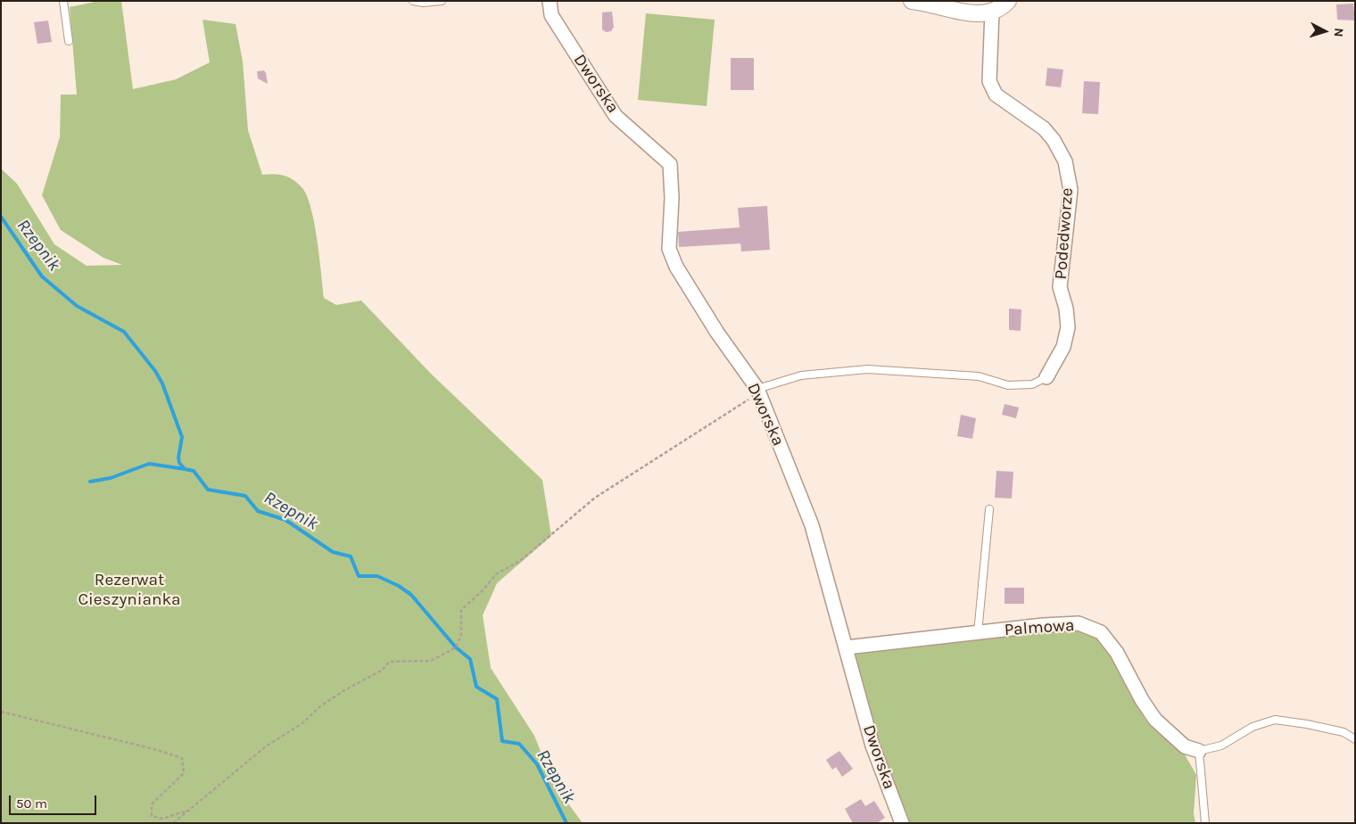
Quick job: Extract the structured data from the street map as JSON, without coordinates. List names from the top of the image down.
{
  "streets": {
    "street": ["Dworska", "Podedworze", "Palmowa"]
  },
  "crossings": [
    ["Dworska", "Palmowa"]
  ],
  "water": ["Rzepnik"],
  "parks": ["Rezerwat Cieszynianka"],
  "scale_bar": "50 m",
  "north": "right"
}
